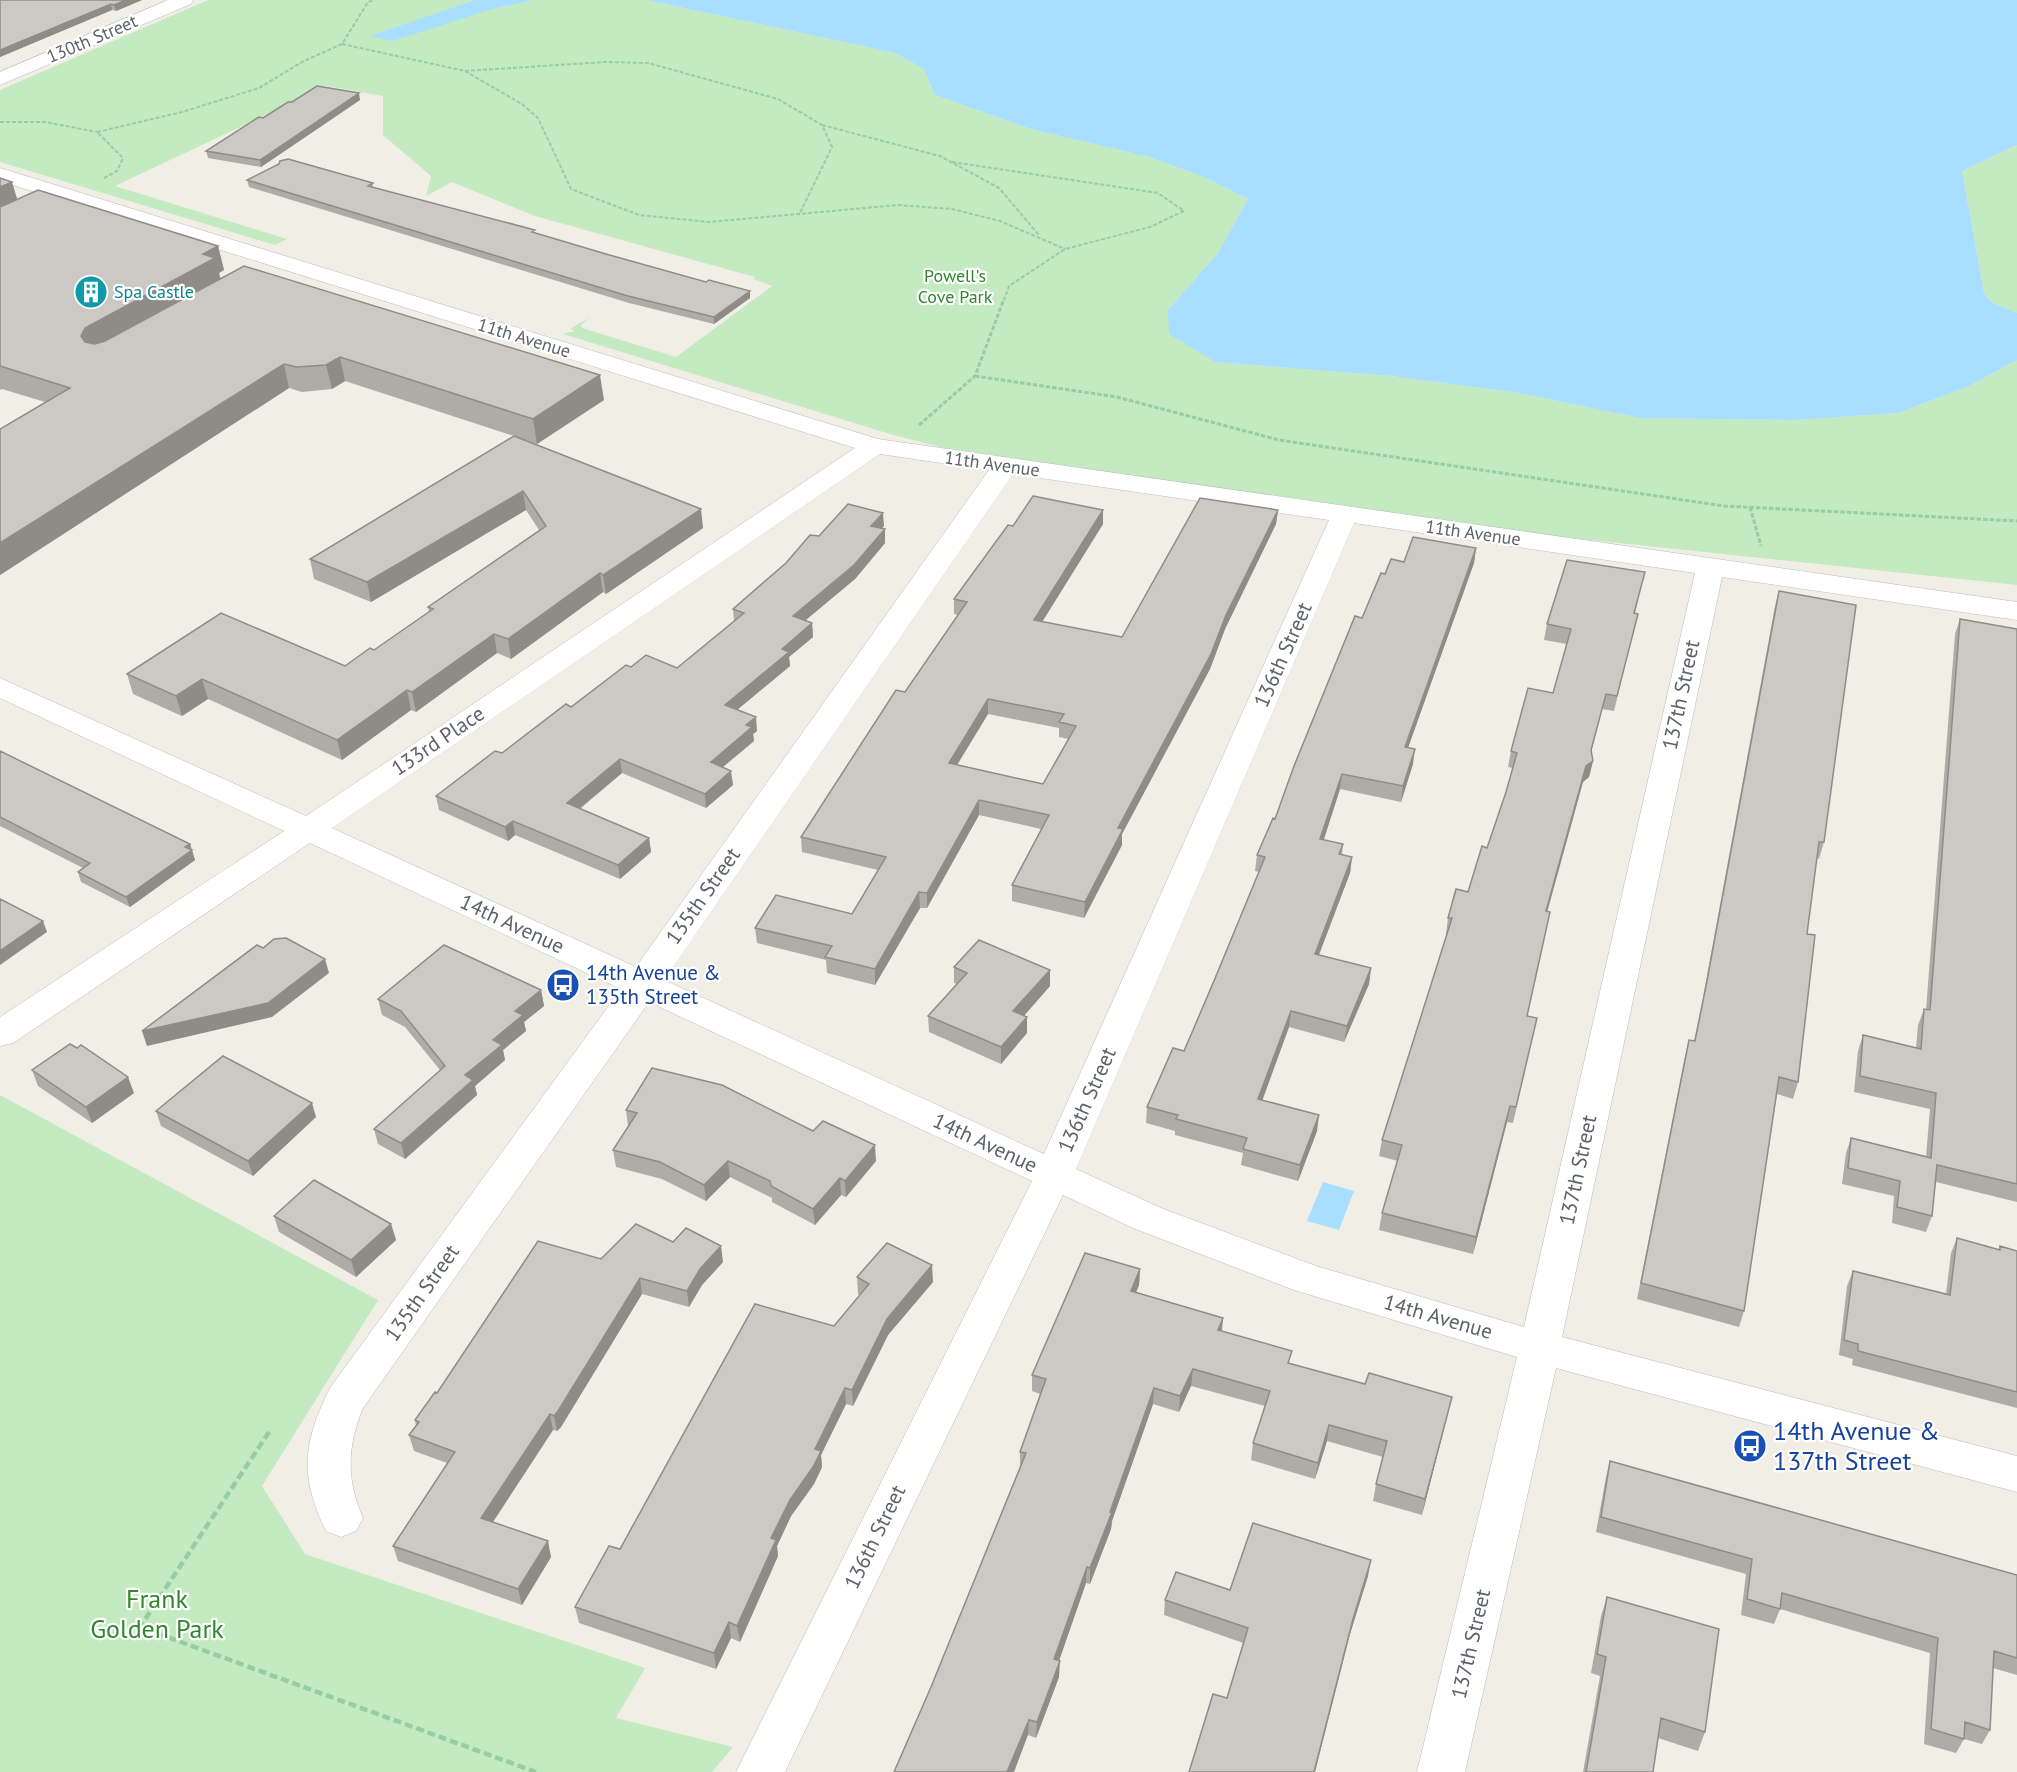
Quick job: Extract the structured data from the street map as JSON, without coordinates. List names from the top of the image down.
{
  "streets": {
    "street": [
      "130th Street",
      "11th Avenue",
      "136th Street",
      "137th Street",
      "133rd Place",
      "135th Street",
      "14th Avenue"
    ]
  },
  "crossings": [
    ["11th Avenue", "136th Street"],
    ["11th Avenue", "137th Street"],
    ["11th Avenue", "133rd Place"],
    ["11th Avenue", "135th Street"],
    ["136th Street", "14th Avenue"],
    ["137th Street", "14th Avenue"],
    ["133rd Place", "14th Avenue"],
    ["135th Street", "14th Avenue"]
  ],
  "parks": ["Powell's Cove Park", "Frank Golden Park"],
  "places": {
    "building": ["Spa Castle"],
    "bus stop": ["14th Avenue & 135th Street", "14th Avenue & 137th Street"]
  }
}
